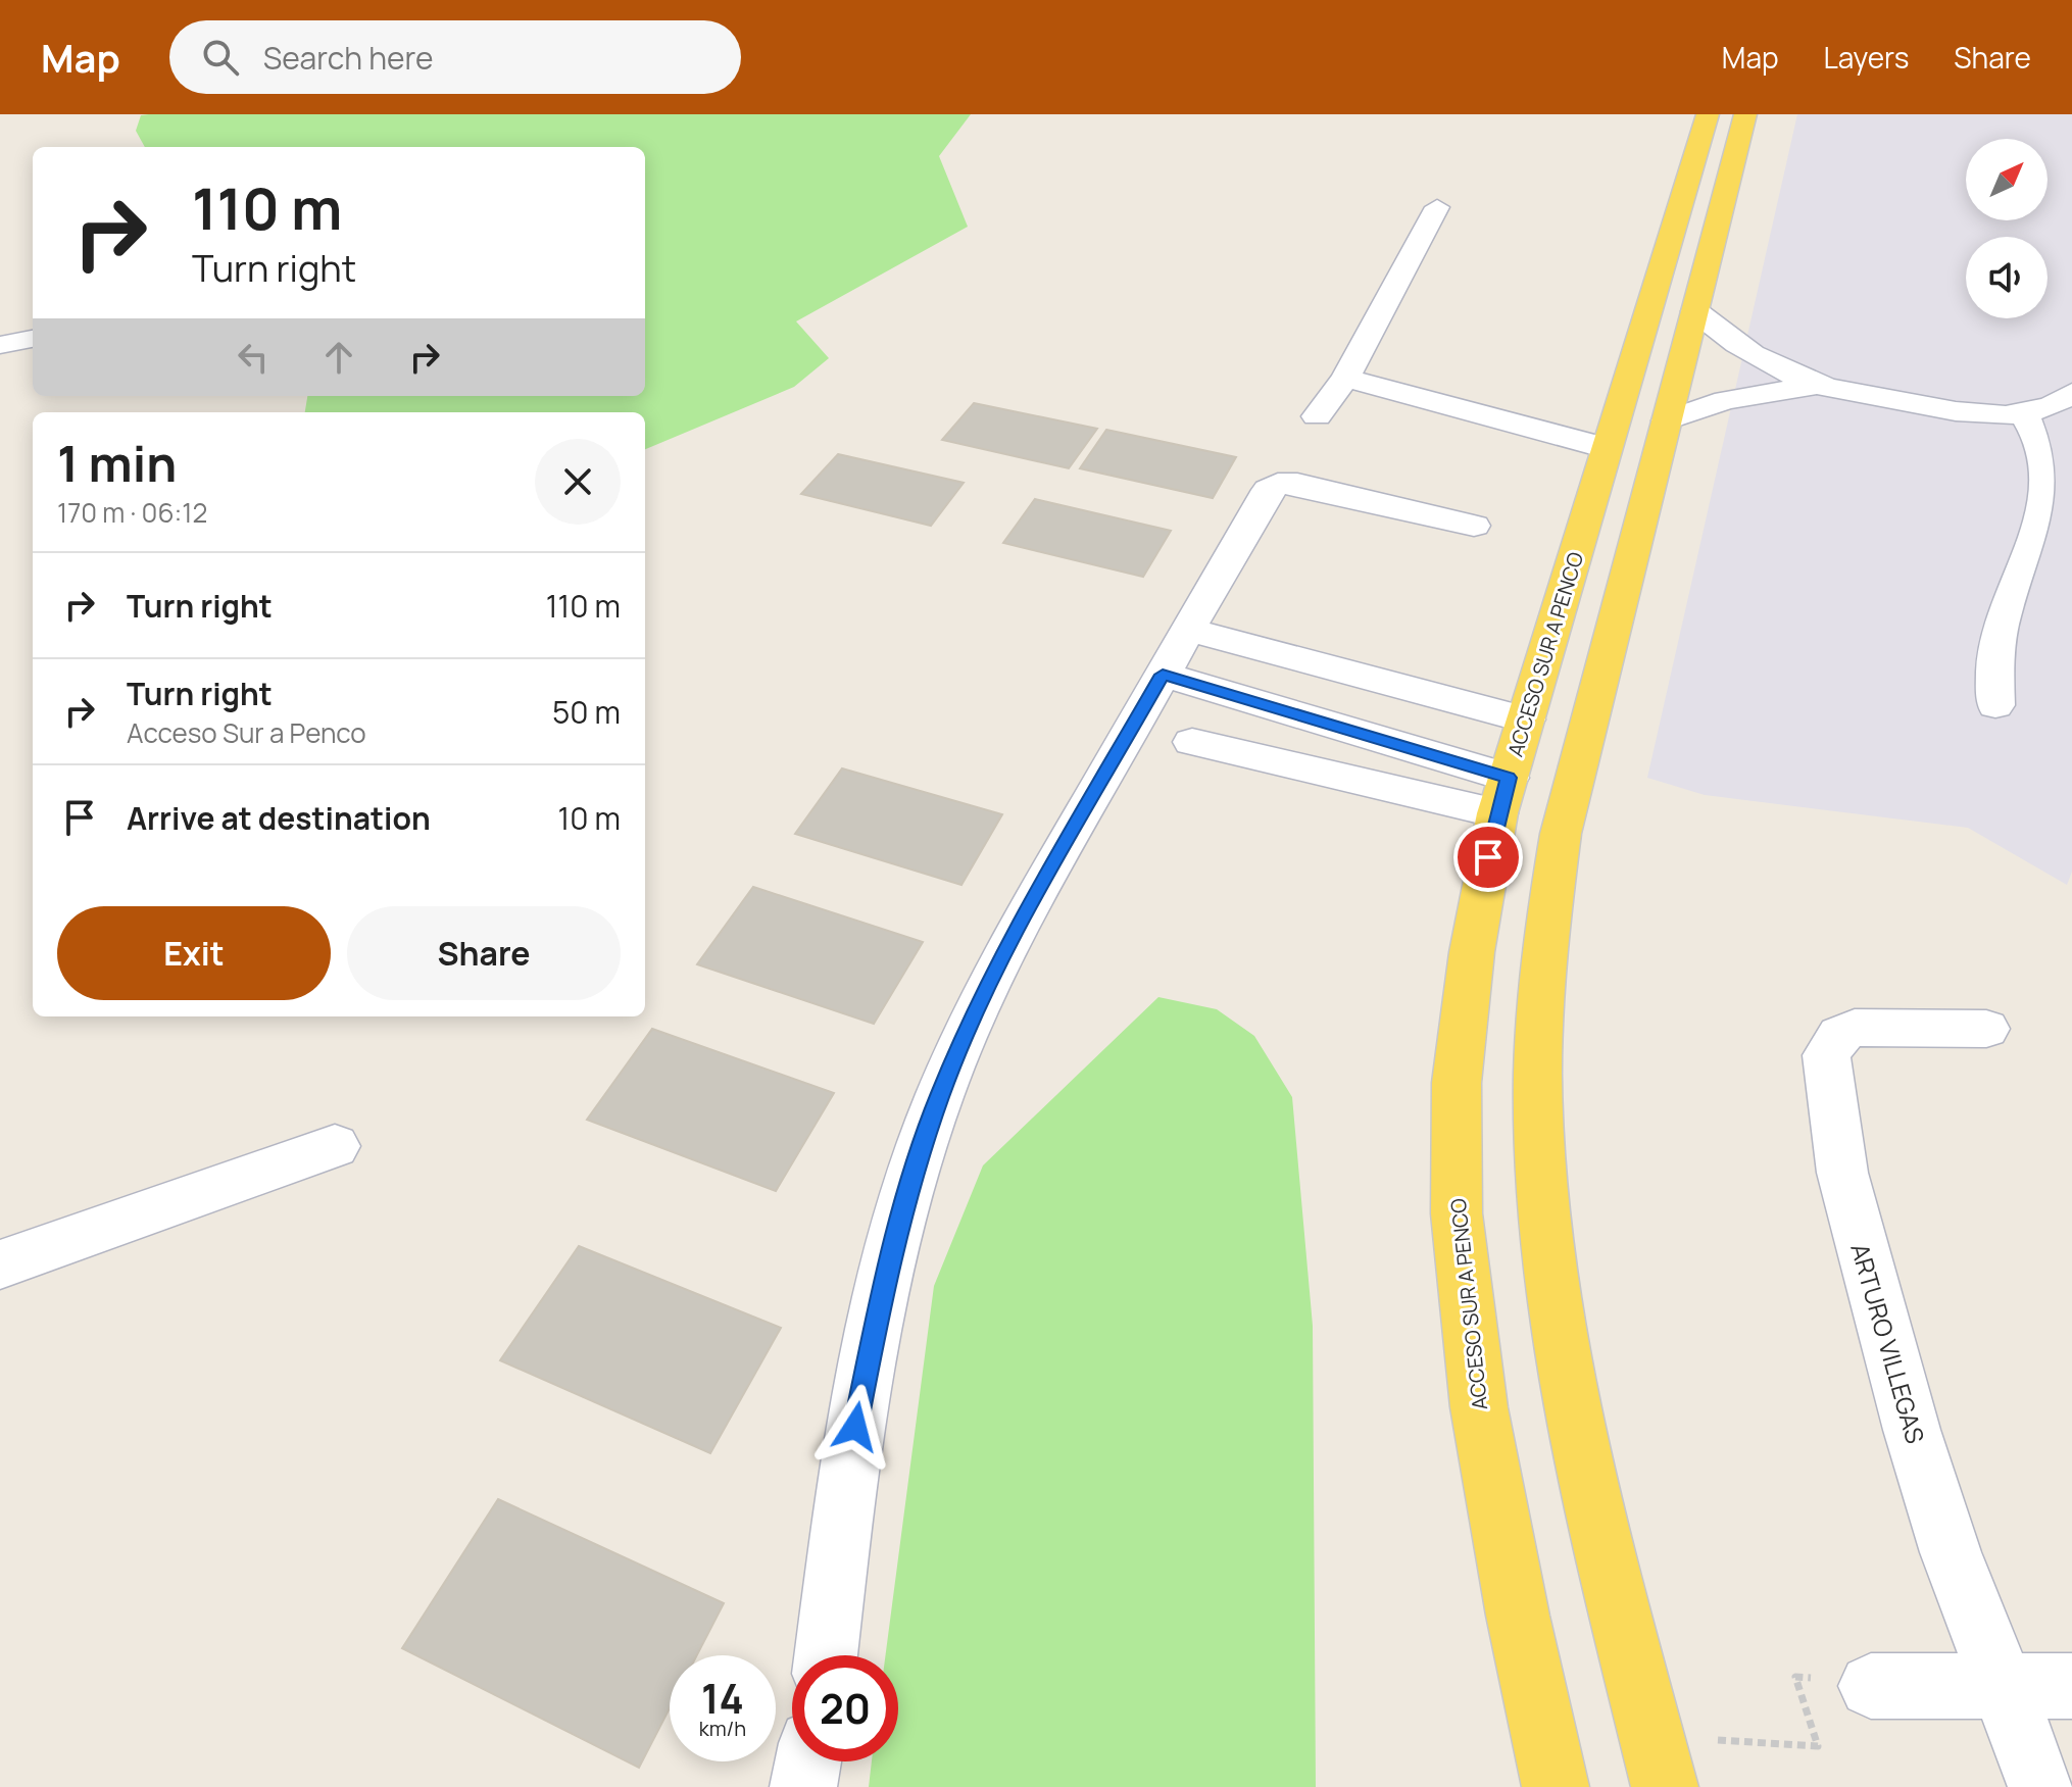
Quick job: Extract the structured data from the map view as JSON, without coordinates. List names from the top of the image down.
{
  "streets": {
    "main road": ["ACCESO SUR A PENCO"],
    "street": ["ARTURO VILLEGAS"]
  },
  "north": "top right",
  "page": {
    "header": "Map",
    "search": "Search here",
    "nav": ["Map", "Layers", "Share"],
    "turn": ["110 m", "Turn right"],
    "heading": ["1 min", "170 m · 06:12"],
    "list": [
      {
        "name": "Turn right",
        "value": "110 m"
      },
      {
        "name": "Turn right",
        "note": "Acceso Sur a Penco",
        "value": "50 m"
      },
      {
        "name": "Arrive at destination",
        "value": "10 m"
      }
    ],
    "buttons": ["Exit", "Share"],
    "speed": "14 km/h",
    "limit": "20"
  }
}
